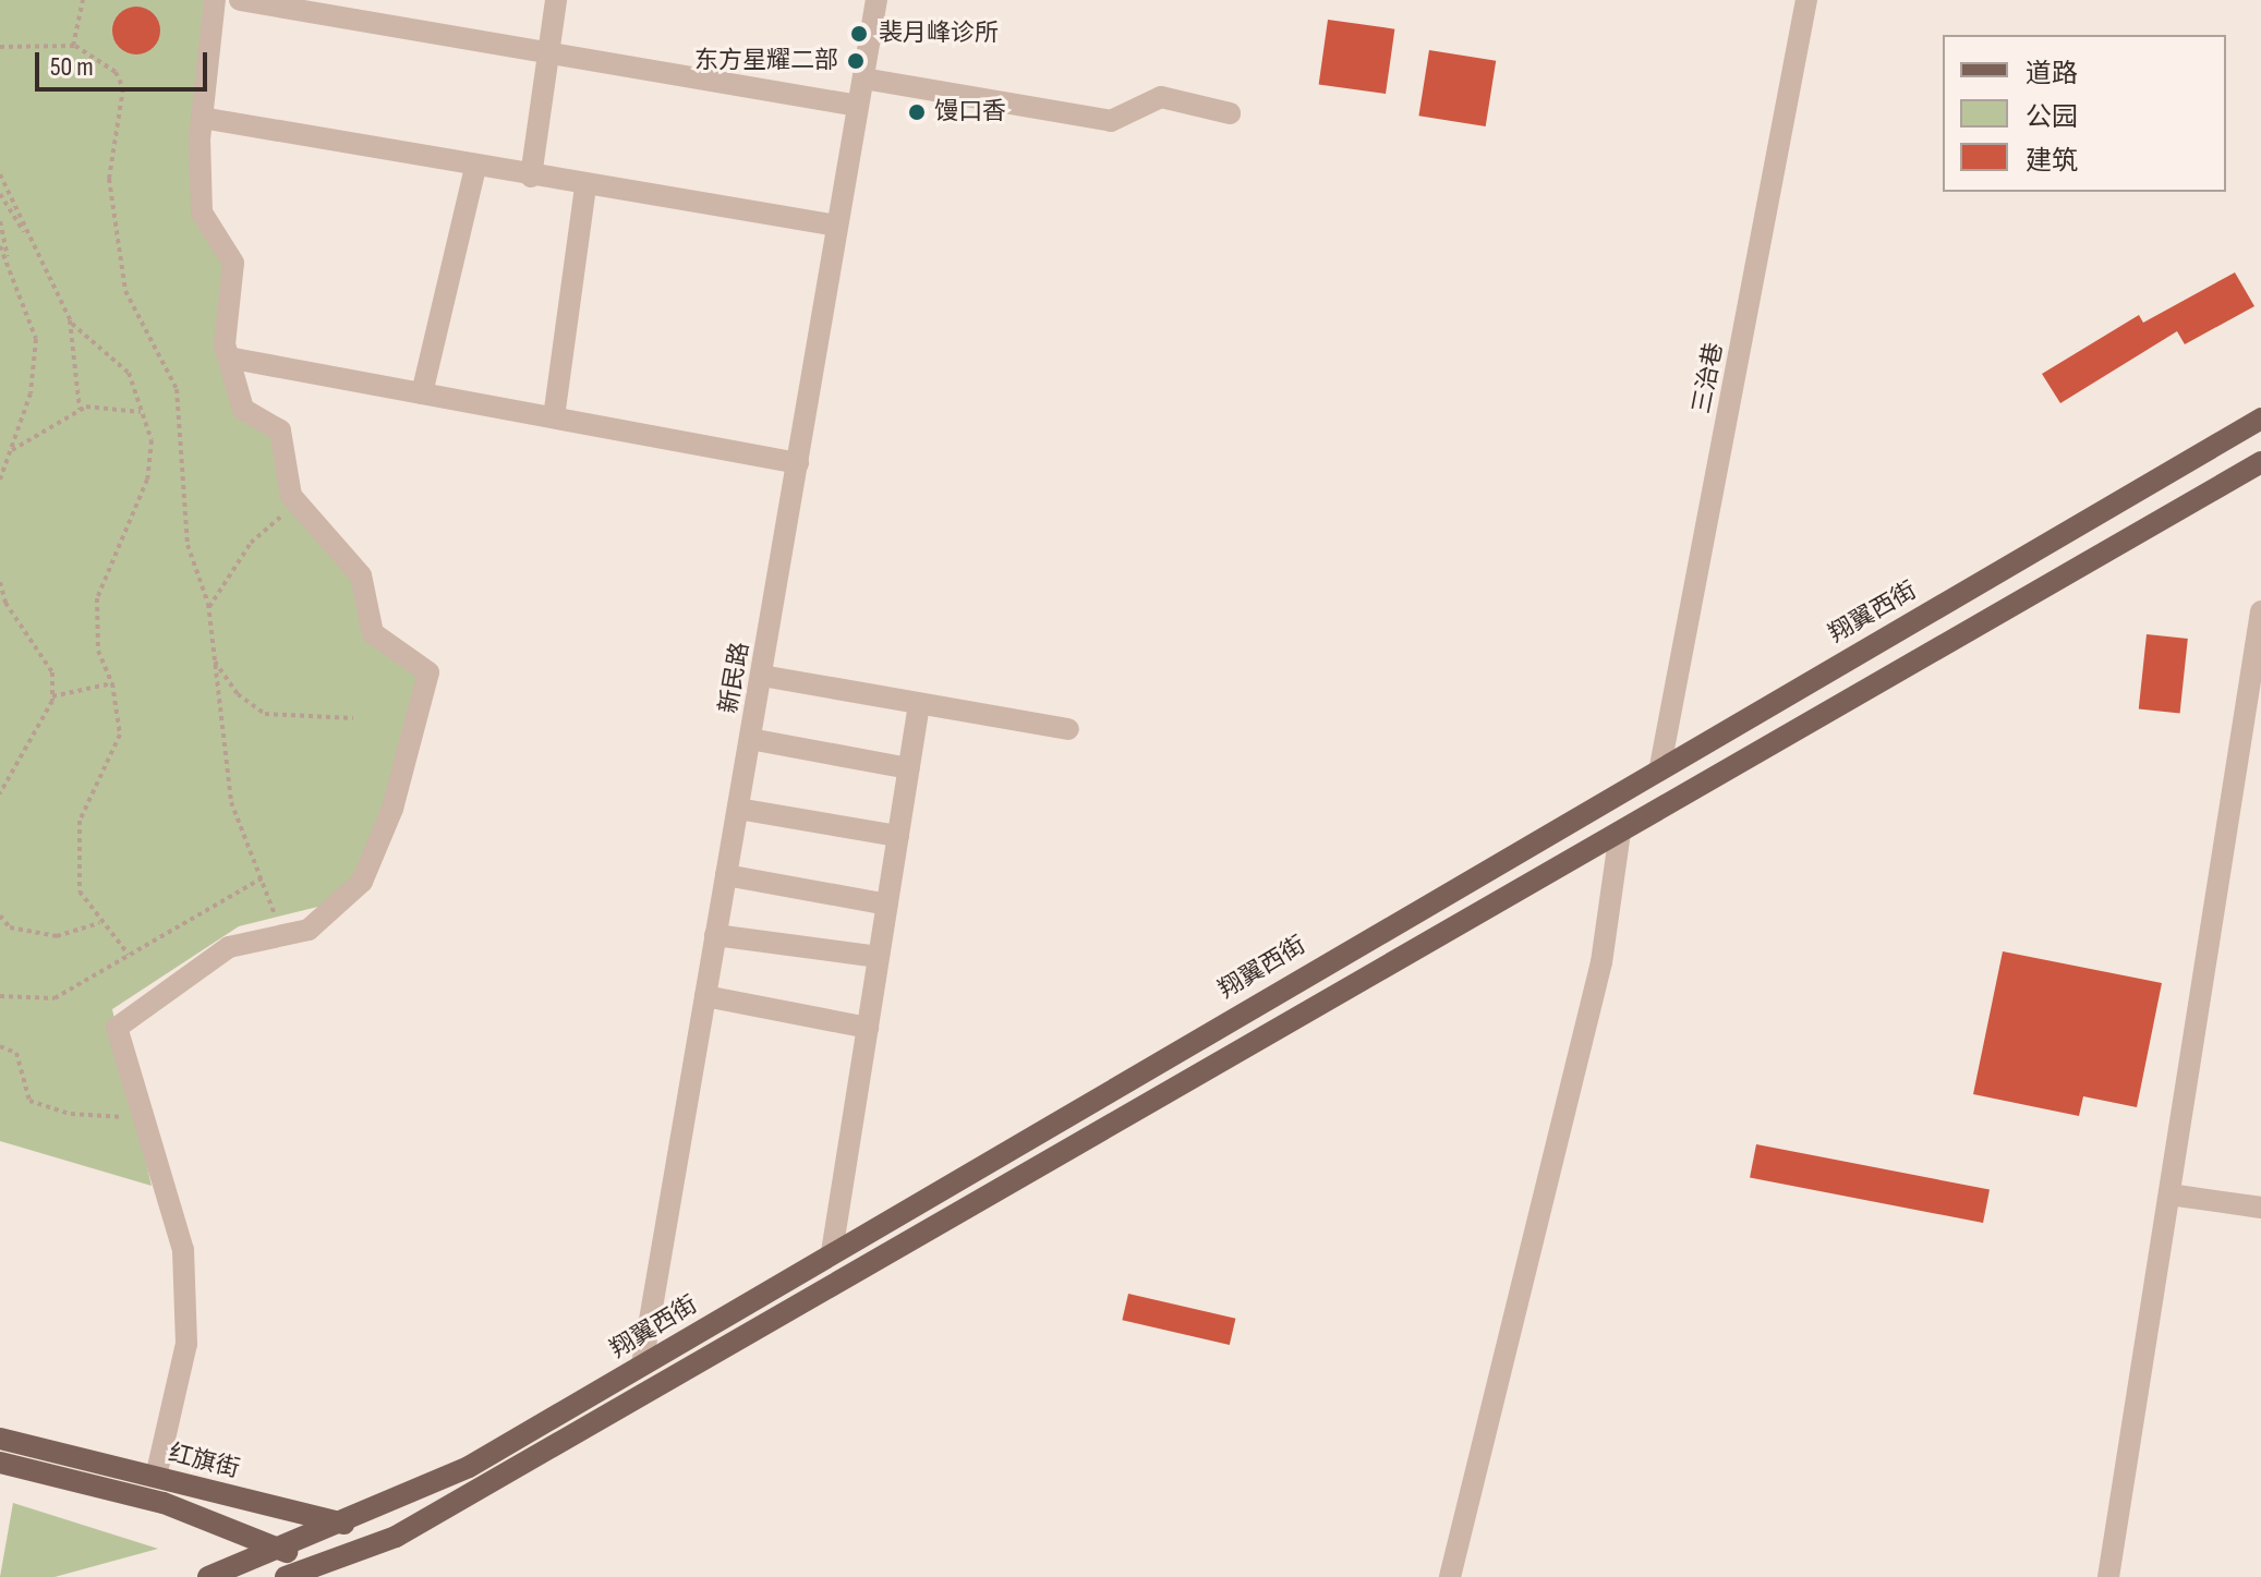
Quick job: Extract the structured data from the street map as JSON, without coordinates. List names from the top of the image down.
{
  "streets": {
    "main road": ["翔翼西街", "红旗街"],
    "street": ["三治巷", "新民路"]
  },
  "crossings": [
    ["三治巷", "翔翼西街"],
    ["翔翼西街", "新民路"],
    ["翔翼西街", "红旗街"]
  ],
  "places": ["裴月峰诊所", "东方星耀二部", "馒口香"],
  "legend": ["道路", "公园", "建筑"],
  "scale_bar": "50 m"
}
